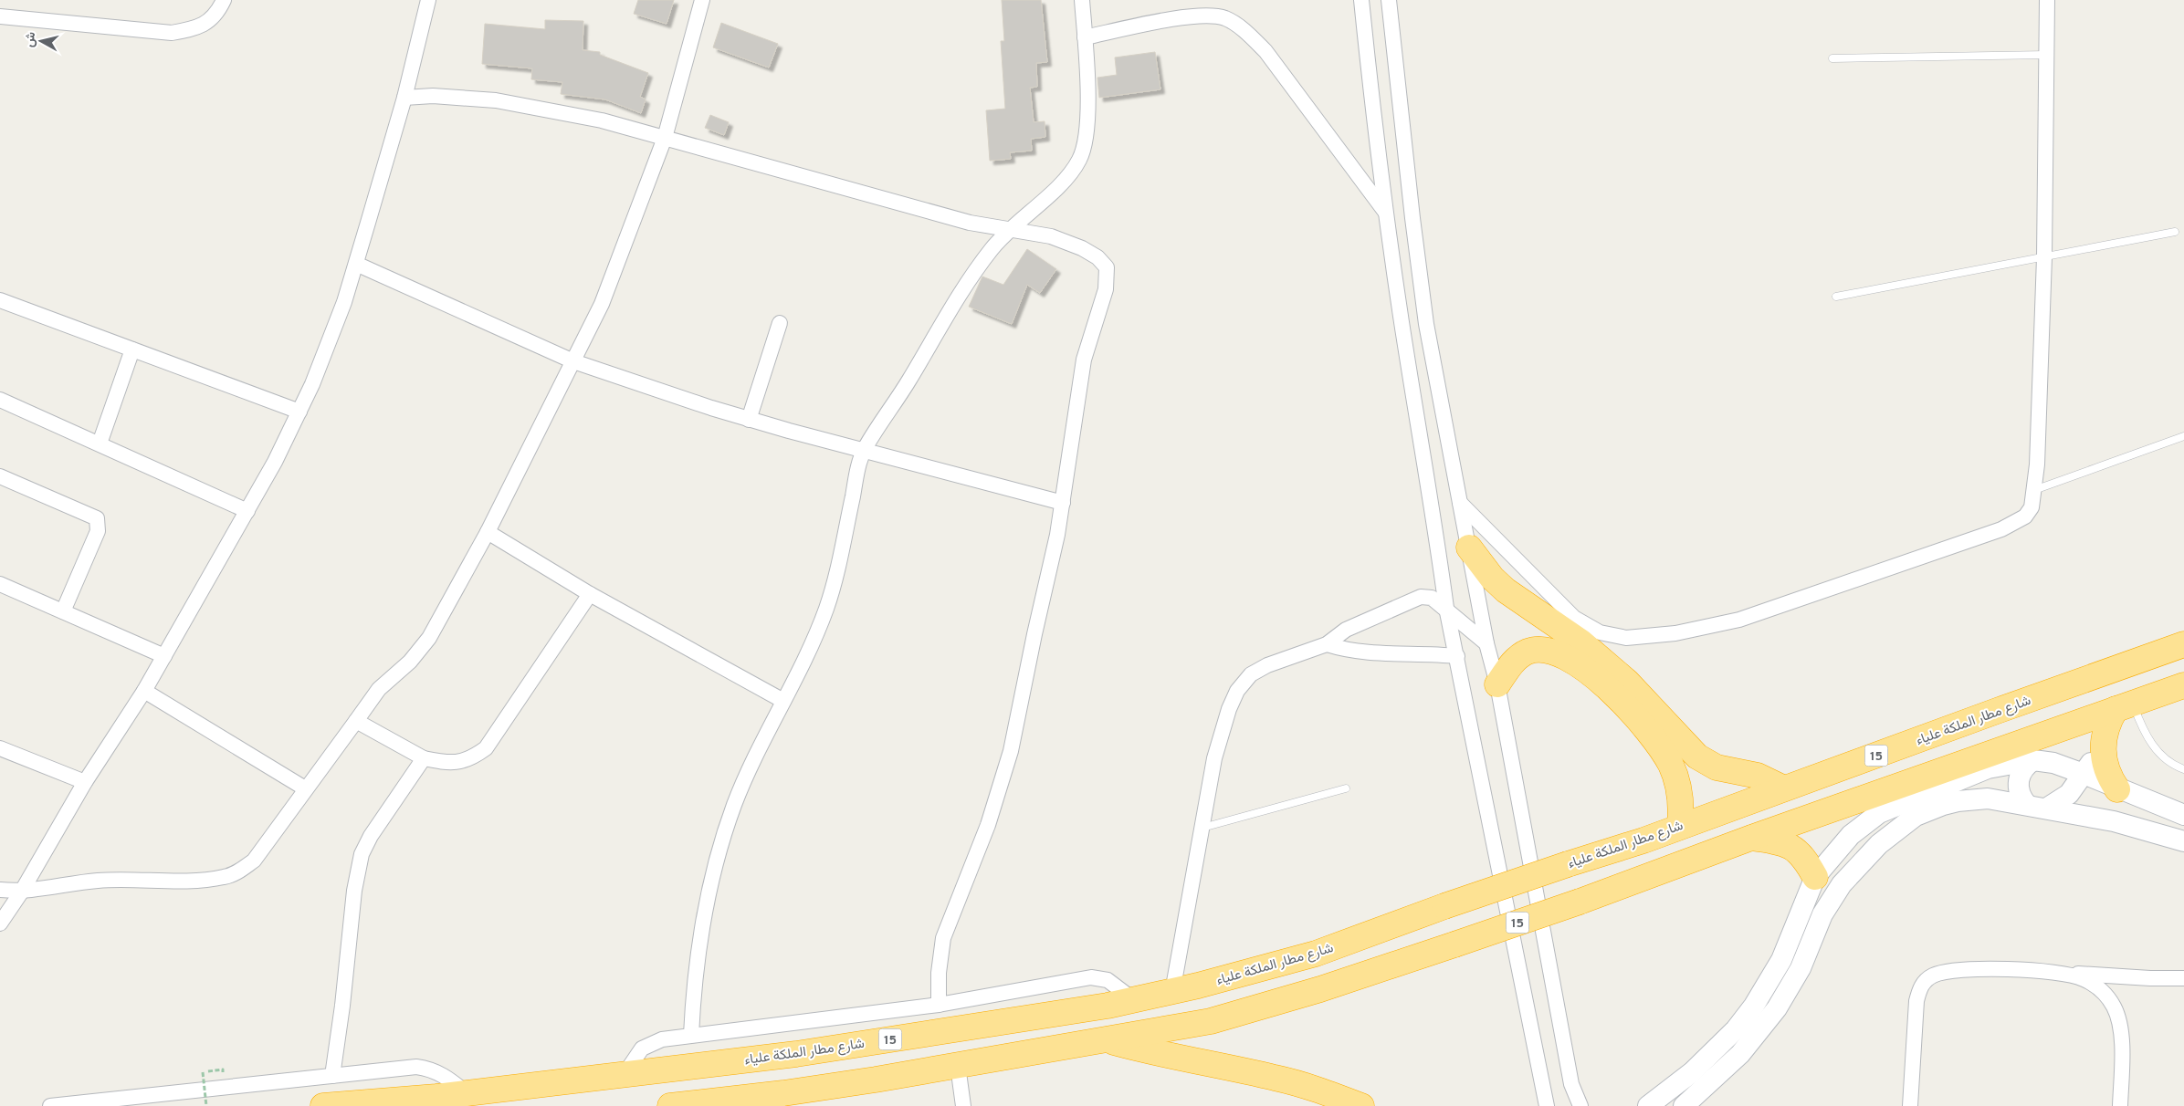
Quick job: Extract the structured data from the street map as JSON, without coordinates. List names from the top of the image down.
{
  "streets": {
    "highway": ["شارع مطار الملكة علياء", "15"]
  },
  "north": "left"
}
